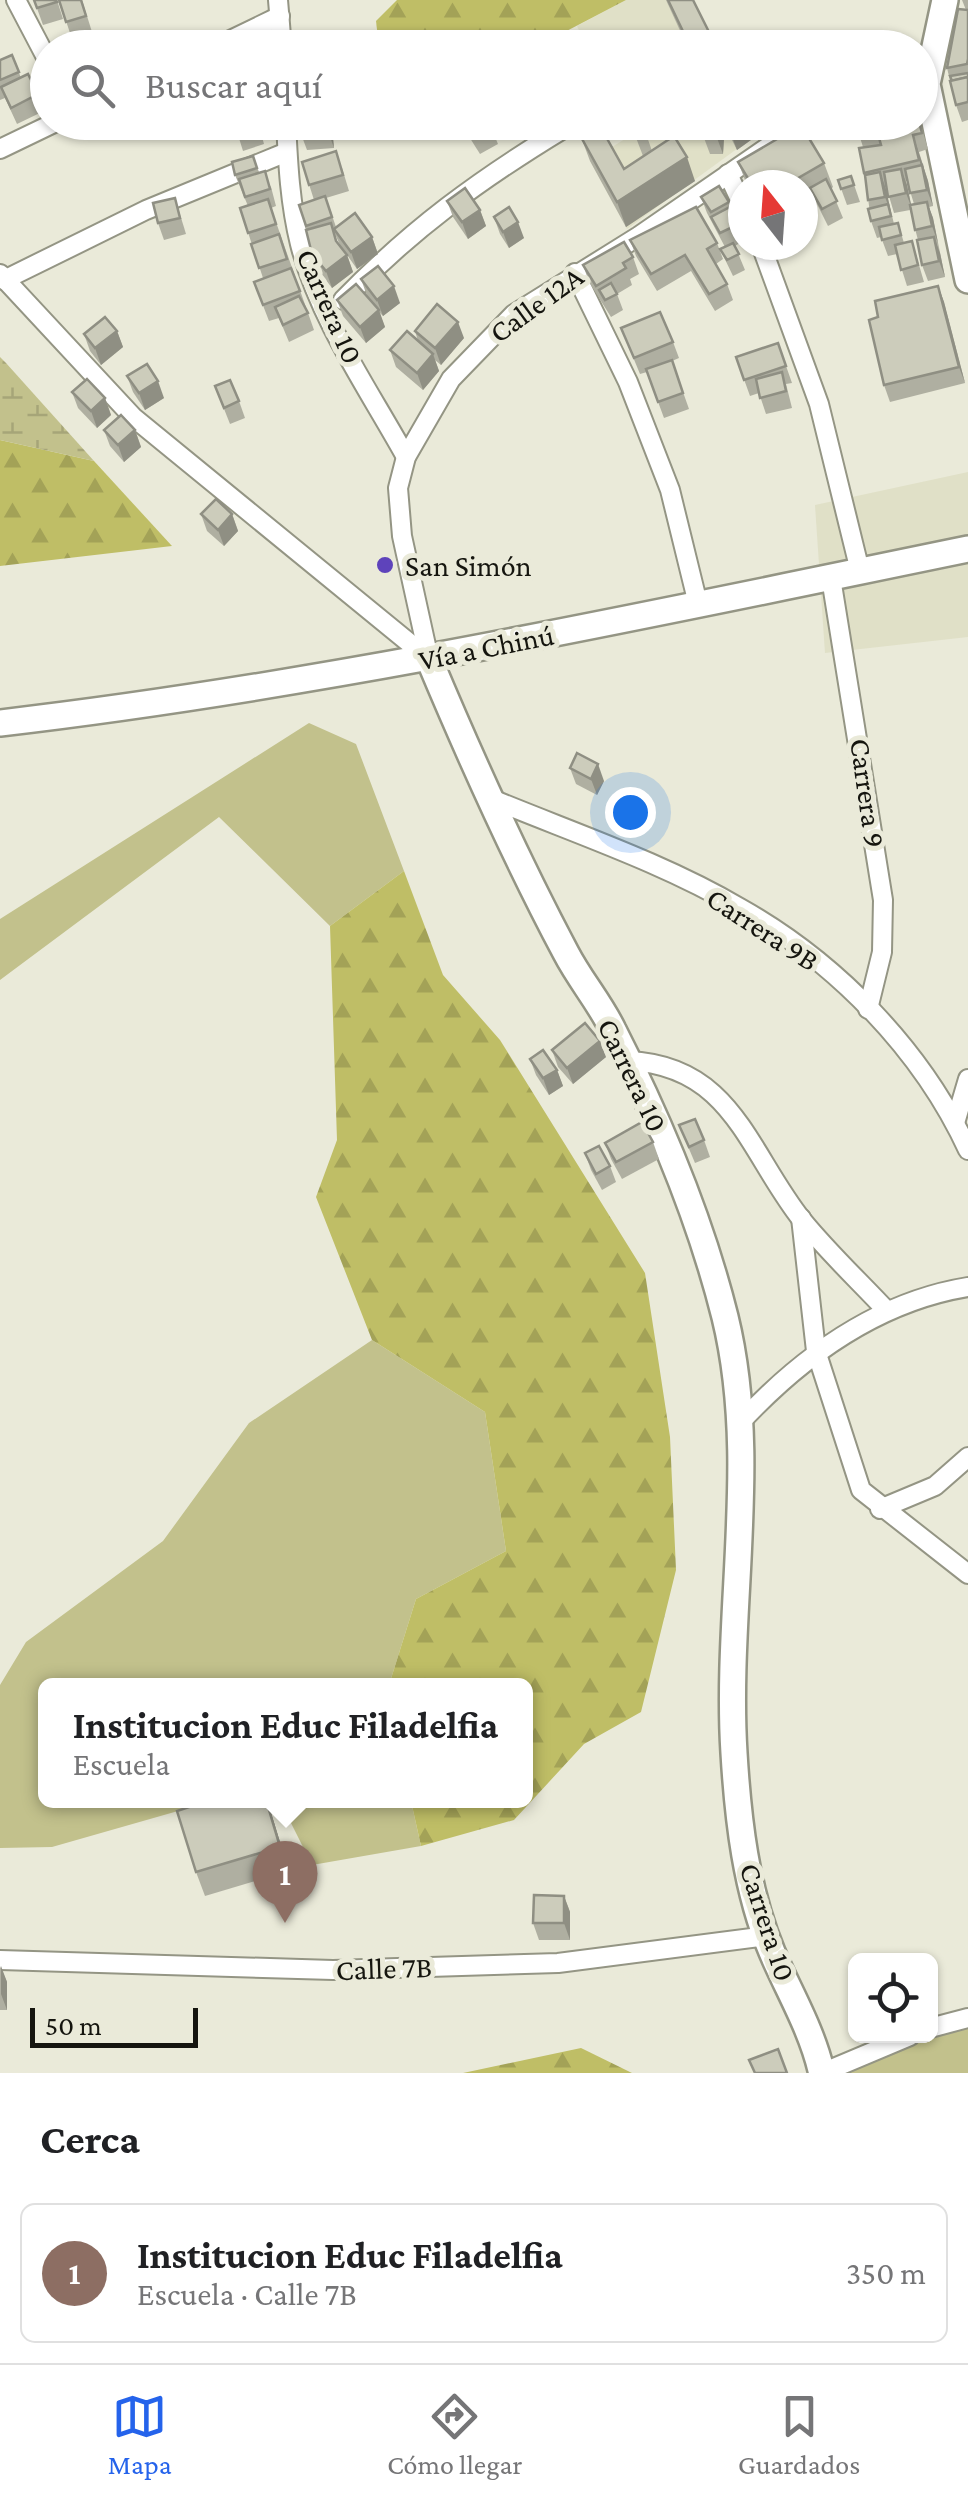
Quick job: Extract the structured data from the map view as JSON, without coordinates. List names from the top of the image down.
{
  "streets": {
    "street": [
      "Calle 12A",
      "Carrera 10",
      "Vía a Chinú",
      "Carrera 9",
      "Carrera 9B",
      "Calle 7B"
    ]
  },
  "crossings": [
    ["Calle 12A", "Carrera 10"],
    ["Carrera 10", "Vía a Chinú"],
    ["Carrera 10", "Carrera 9B"],
    ["Carrera 10", "Calle 7B"],
    ["Vía a Chinú", "Carrera 9"],
    ["Carrera 9", "Carrera 9B"]
  ],
  "places": ["San Simón"],
  "scale_bar": "50 m",
  "north": "top",
  "page": {
    "search": "Buscar aquí",
    "popup": ["Institucion Educ Filadelfia", "Escuela"],
    "pins": "1",
    "scale": "50 m",
    "heading": "Cerca",
    "list": [
      {
        "mark": "1",
        "name": "Institucion Educ Filadelfia",
        "note": "Escuela · Calle 7B",
        "value": "350 m"
      }
    ],
    "nav": ["Mapa", "Cómo llegar", "Guardados"]
  }
}
